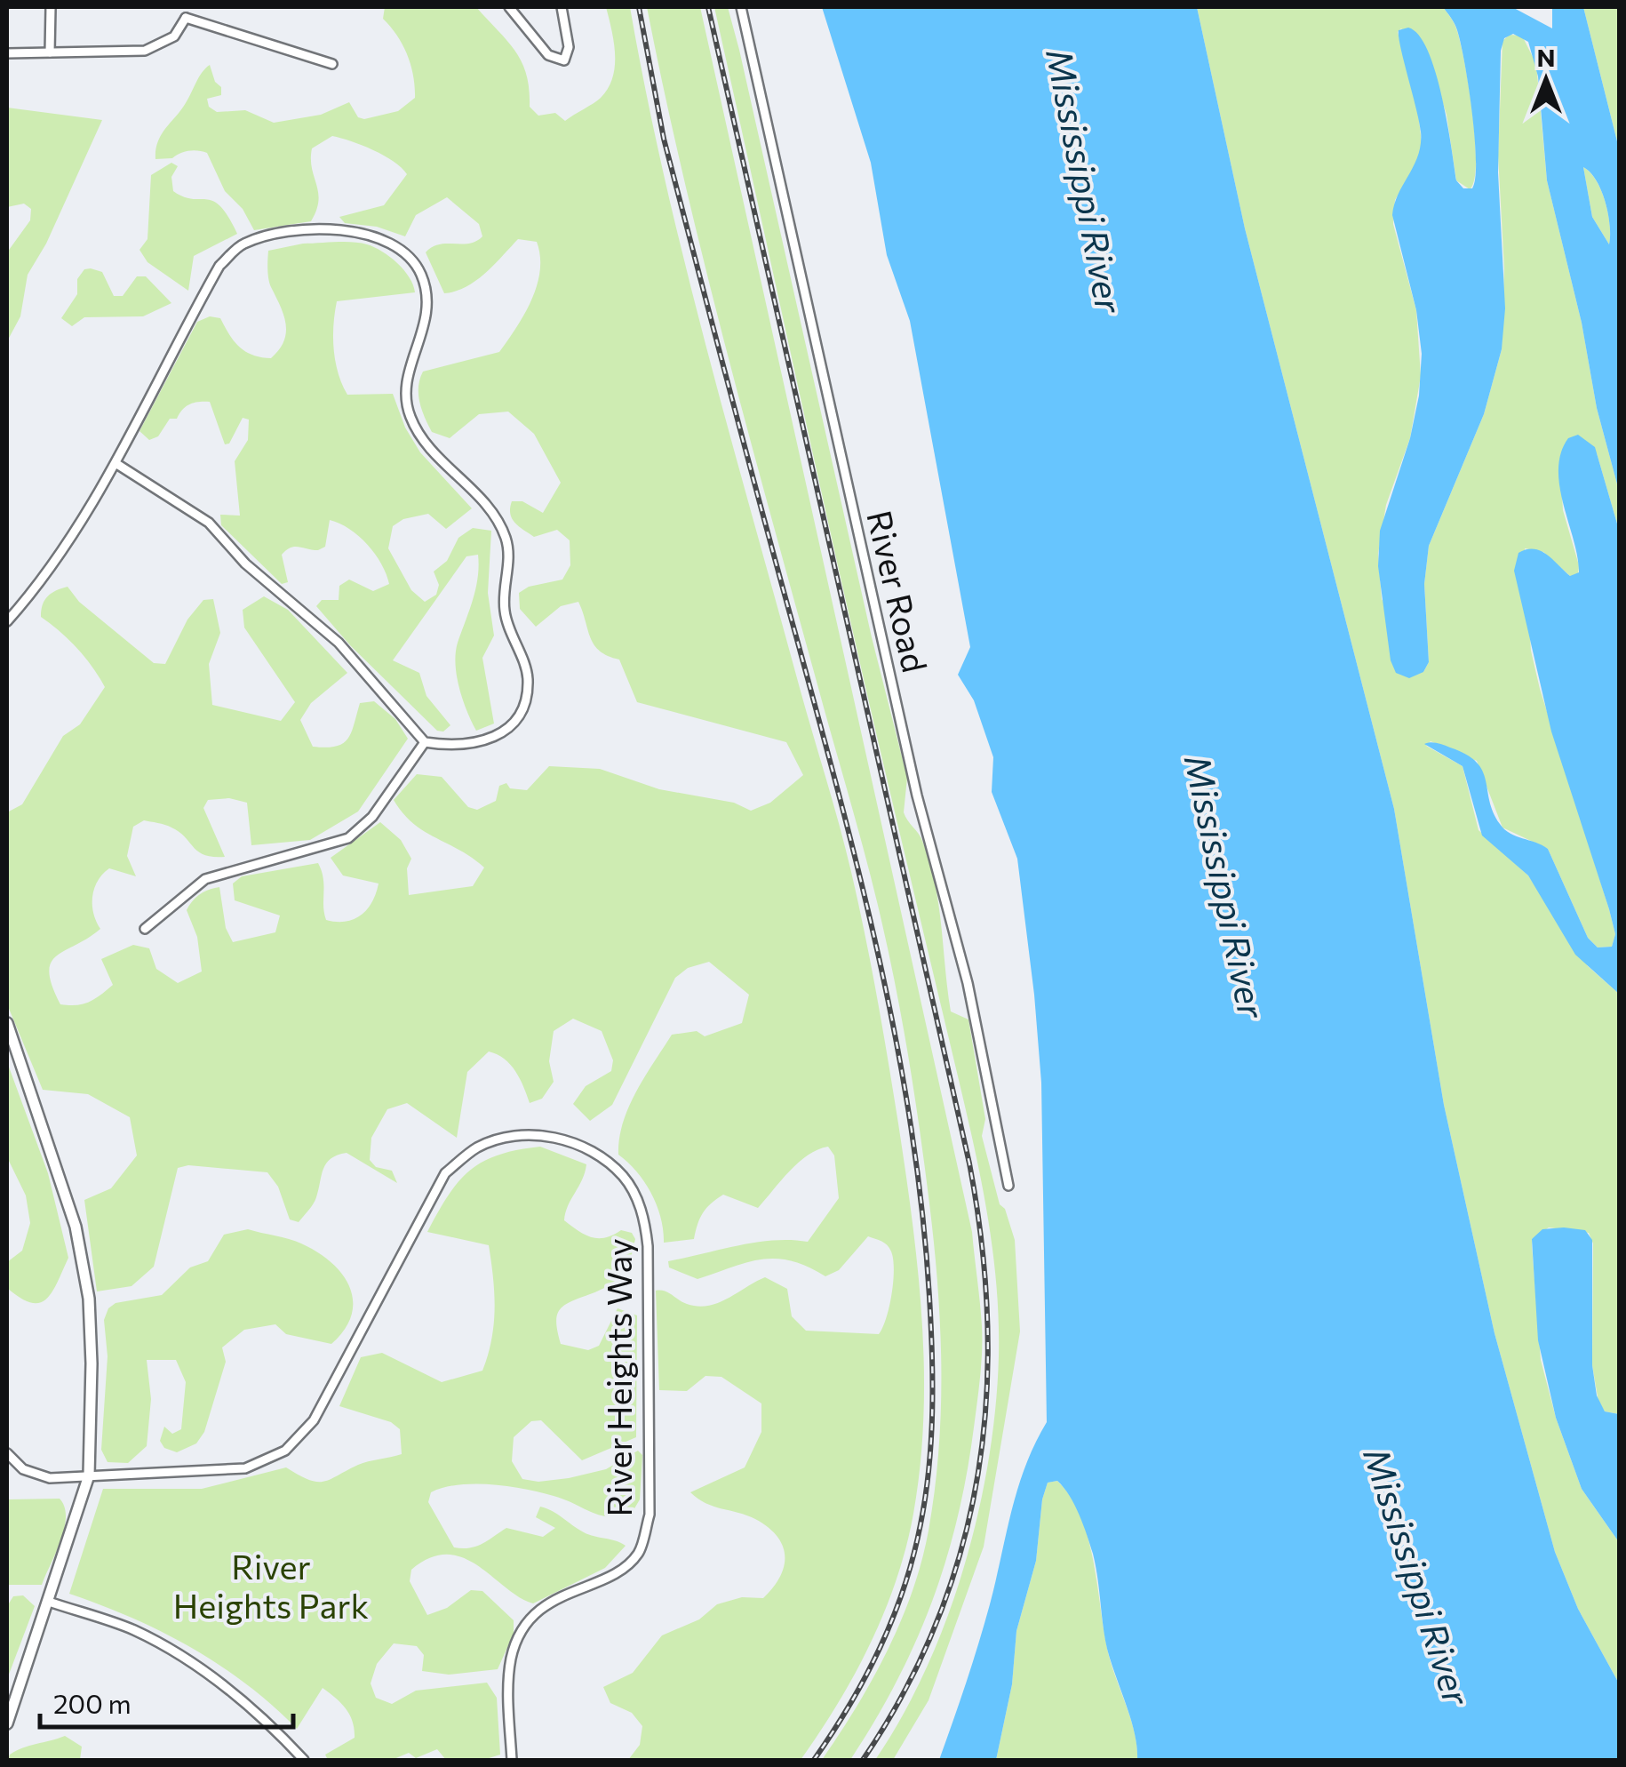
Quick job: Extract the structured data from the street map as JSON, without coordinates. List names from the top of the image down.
{
  "streets": {
    "street": ["River Road", "River Heights Way"]
  },
  "water": ["Mississippi River"],
  "parks": ["River Heights Park"],
  "scale_bar": "200 m",
  "north": "top"
}
